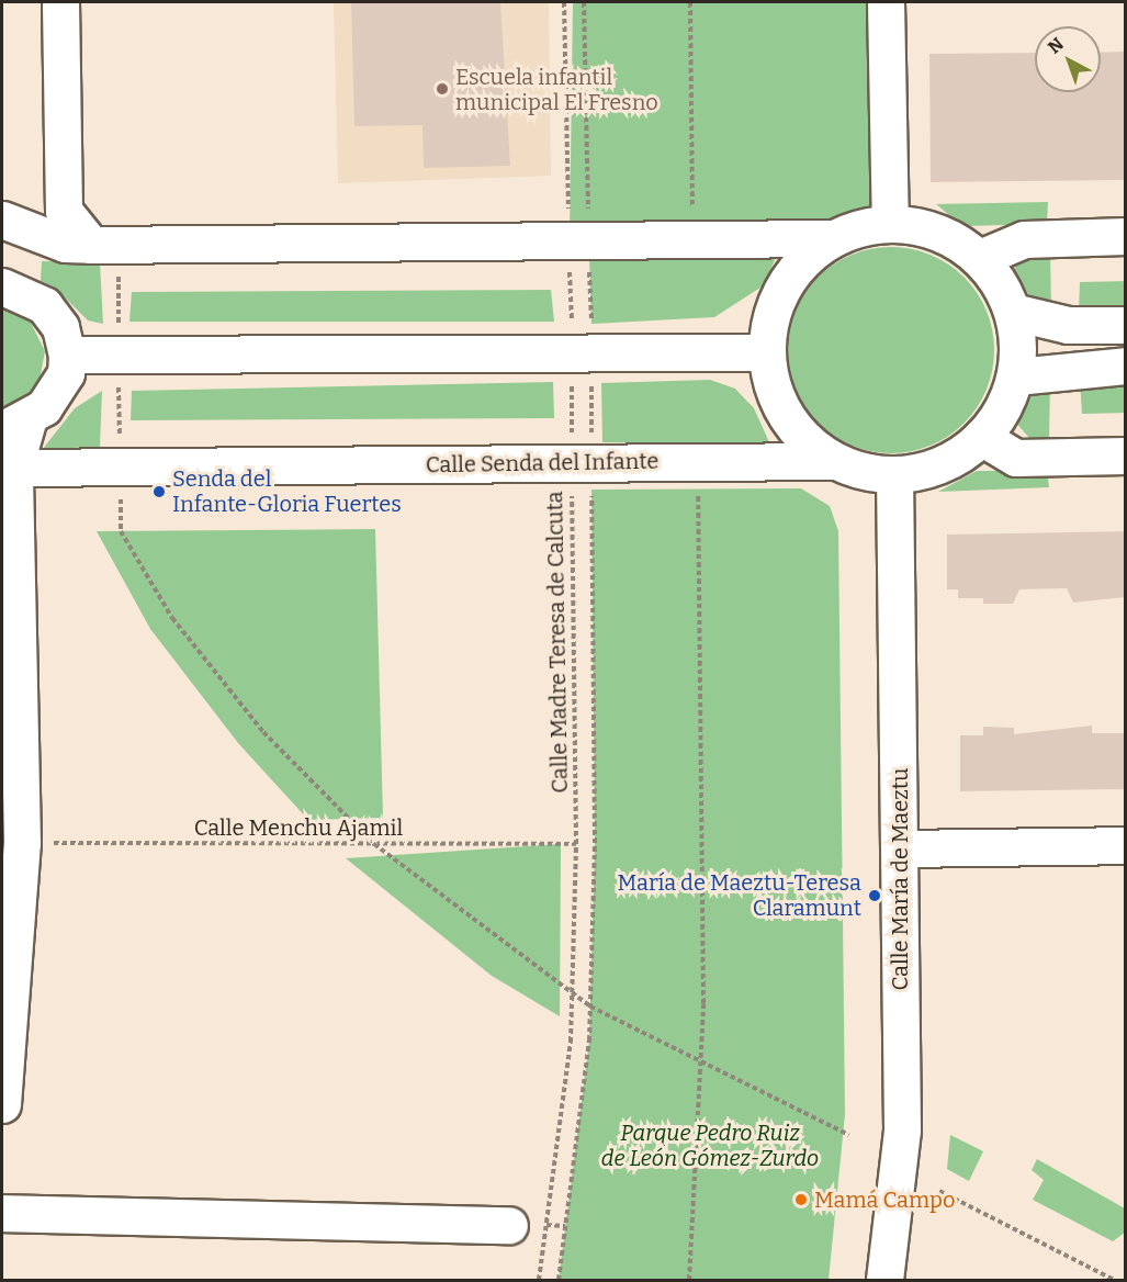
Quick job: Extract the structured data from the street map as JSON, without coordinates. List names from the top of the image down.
{
  "streets": {
    "street": ["Calle Senda del Infante", "Calle María de Maeztu"],
    "path": ["Calle Madre Teresa de Calcuta", "Calle Menchu Ajamil"]
  },
  "crossings": [
    ["Calle Senda del Infante", "Calle Madre Teresa de Calcuta"],
    ["Calle Senda del Infante", "Calle María de Maeztu"],
    ["Calle Madre Teresa de Calcuta", "Calle Menchu Ajamil"]
  ],
  "parks": ["Parque Pedro Ruiz de León Gómez-Zurdo"],
  "places": [
    "Escuela infantil municipal El Fresno",
    "Senda del Infante-Gloria Fuertes",
    "María de Maeztu-Teresa Claramunt",
    "Mamá Campo"
  ],
  "north": "top left"
}
